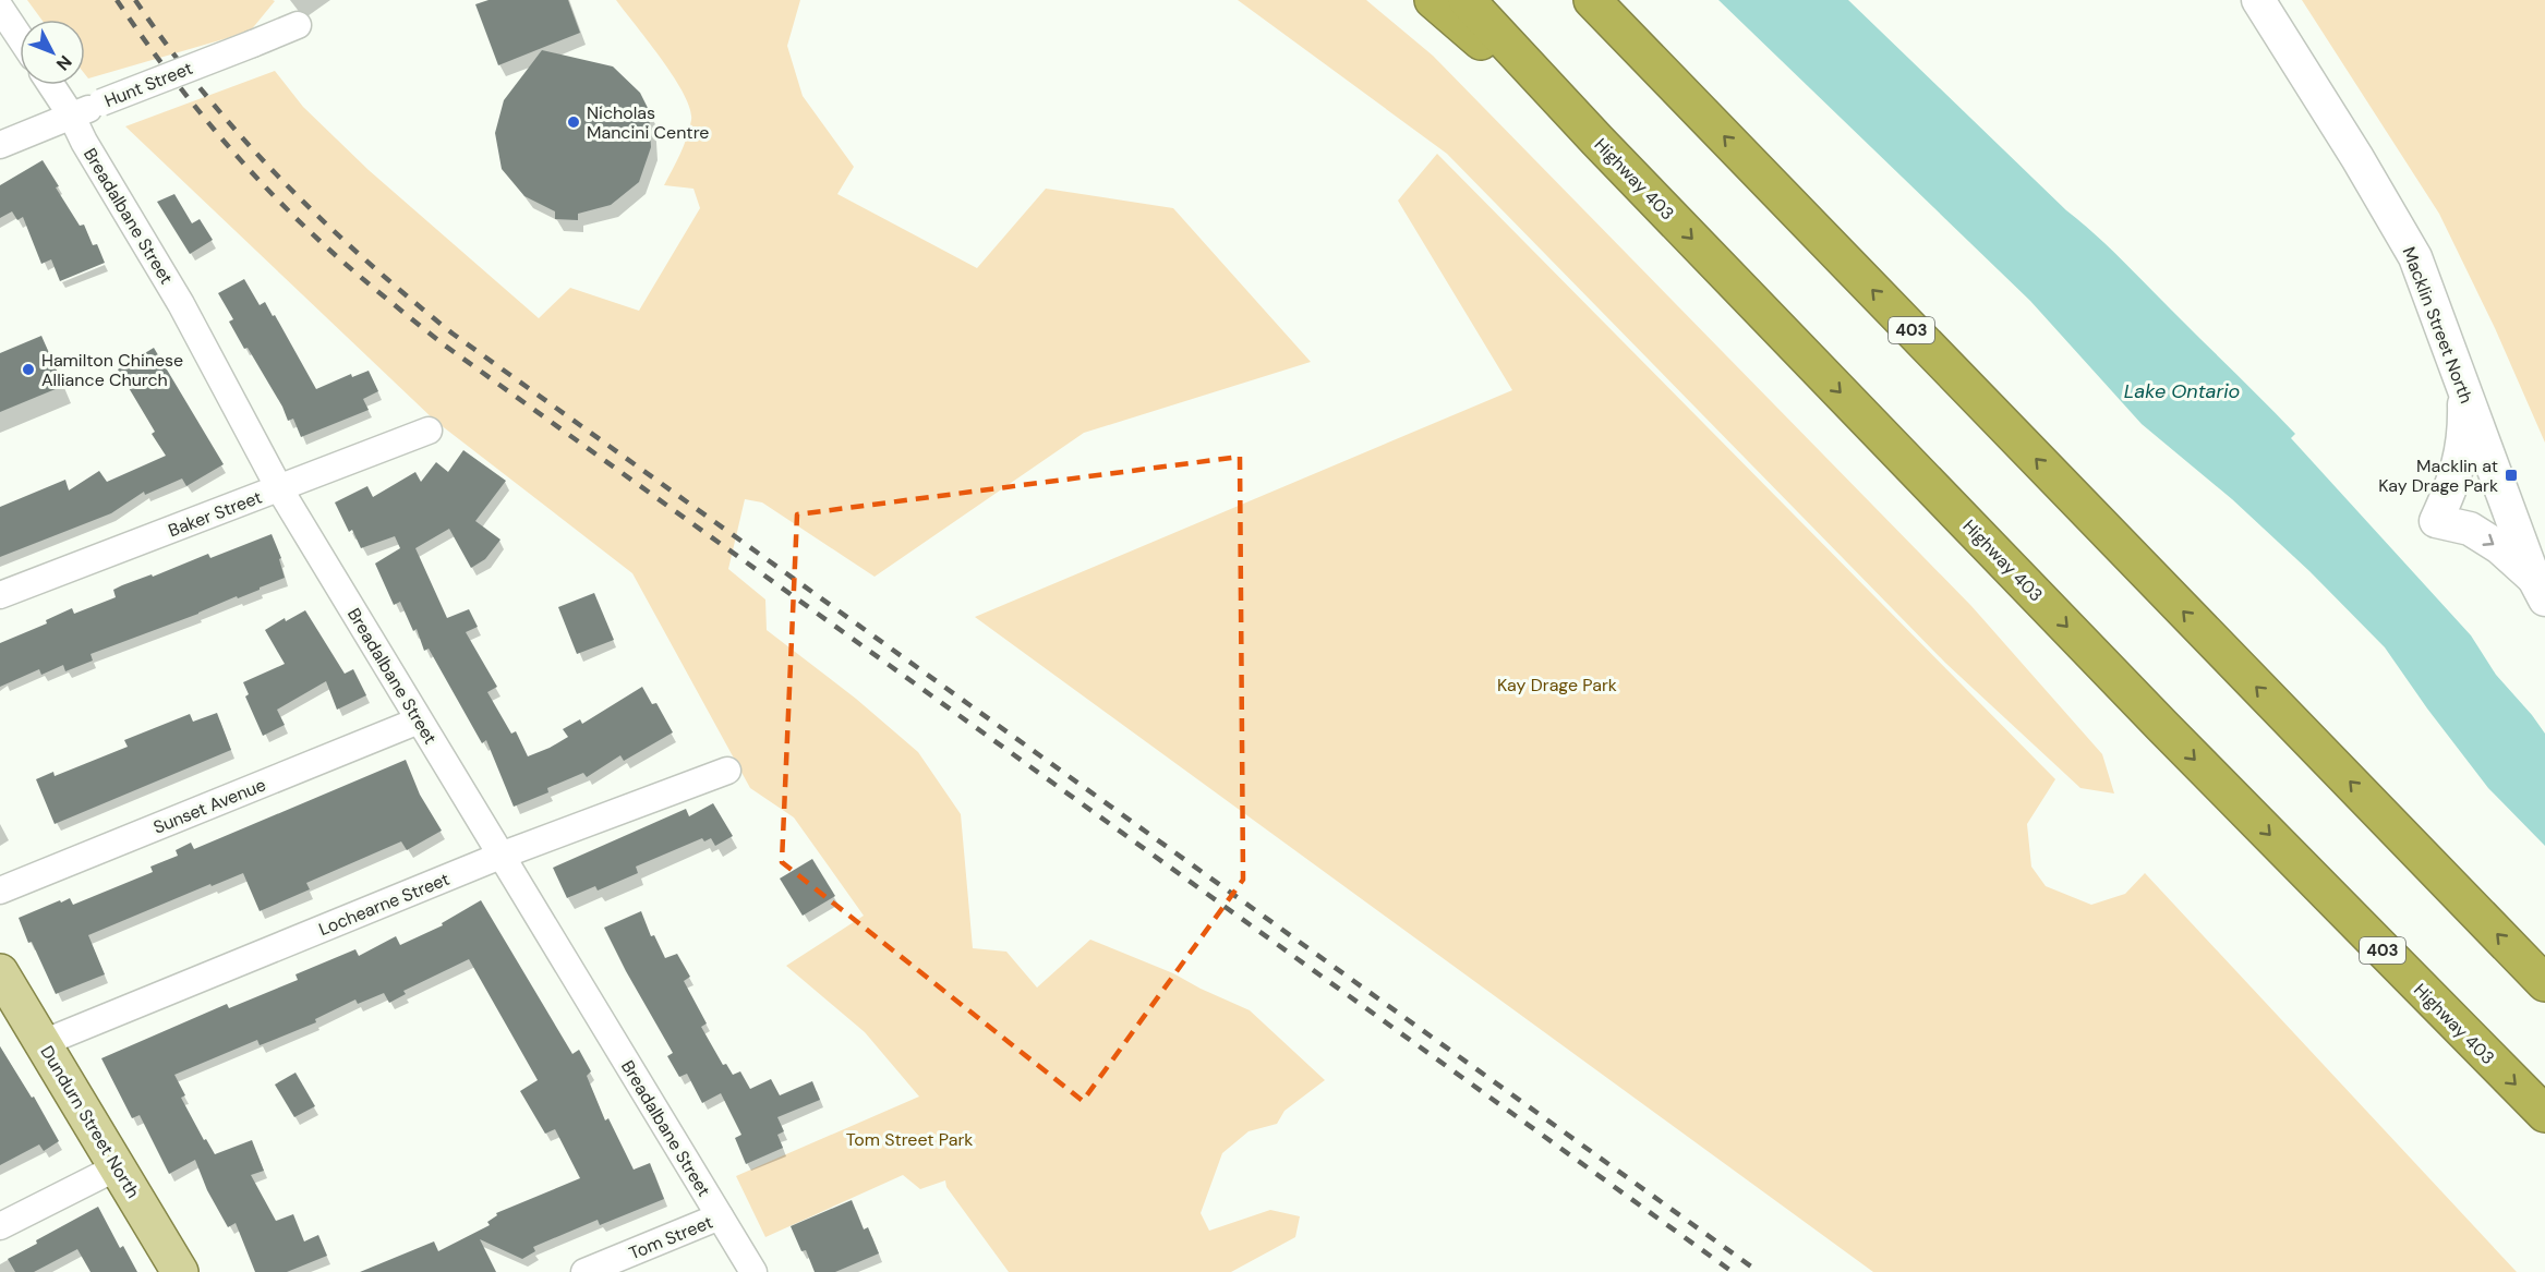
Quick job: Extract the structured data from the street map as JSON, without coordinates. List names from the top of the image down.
{
  "streets": {
    "highway": ["Highway 403", "403"],
    "main road": ["Dundurn Street North"],
    "street": [
      "Hunt Street",
      "Breadalbane Street",
      "Macklin Street North",
      "Baker Street",
      "Sunset Avenue",
      "Lochearne Street",
      "Tom Street"
    ]
  },
  "crossings": [
    ["Hunt Street", "Breadalbane Street"],
    ["Breadalbane Street", "Baker Street"],
    ["Breadalbane Street", "Sunset Avenue"],
    ["Breadalbane Street", "Lochearne Street"],
    ["Breadalbane Street", "Tom Street"],
    ["Lochearne Street", "Dundurn Street North"]
  ],
  "water": ["Lake Ontario"],
  "parks": ["Kay Drage Park", "Tom Street Park"],
  "places": {
    "other": ["Nicholas Mancini Centre", "Hamilton Chinese Alliance Church"],
    "transit": ["Macklin at Kay Drage Park"]
  },
  "north": "bottom right"
}
